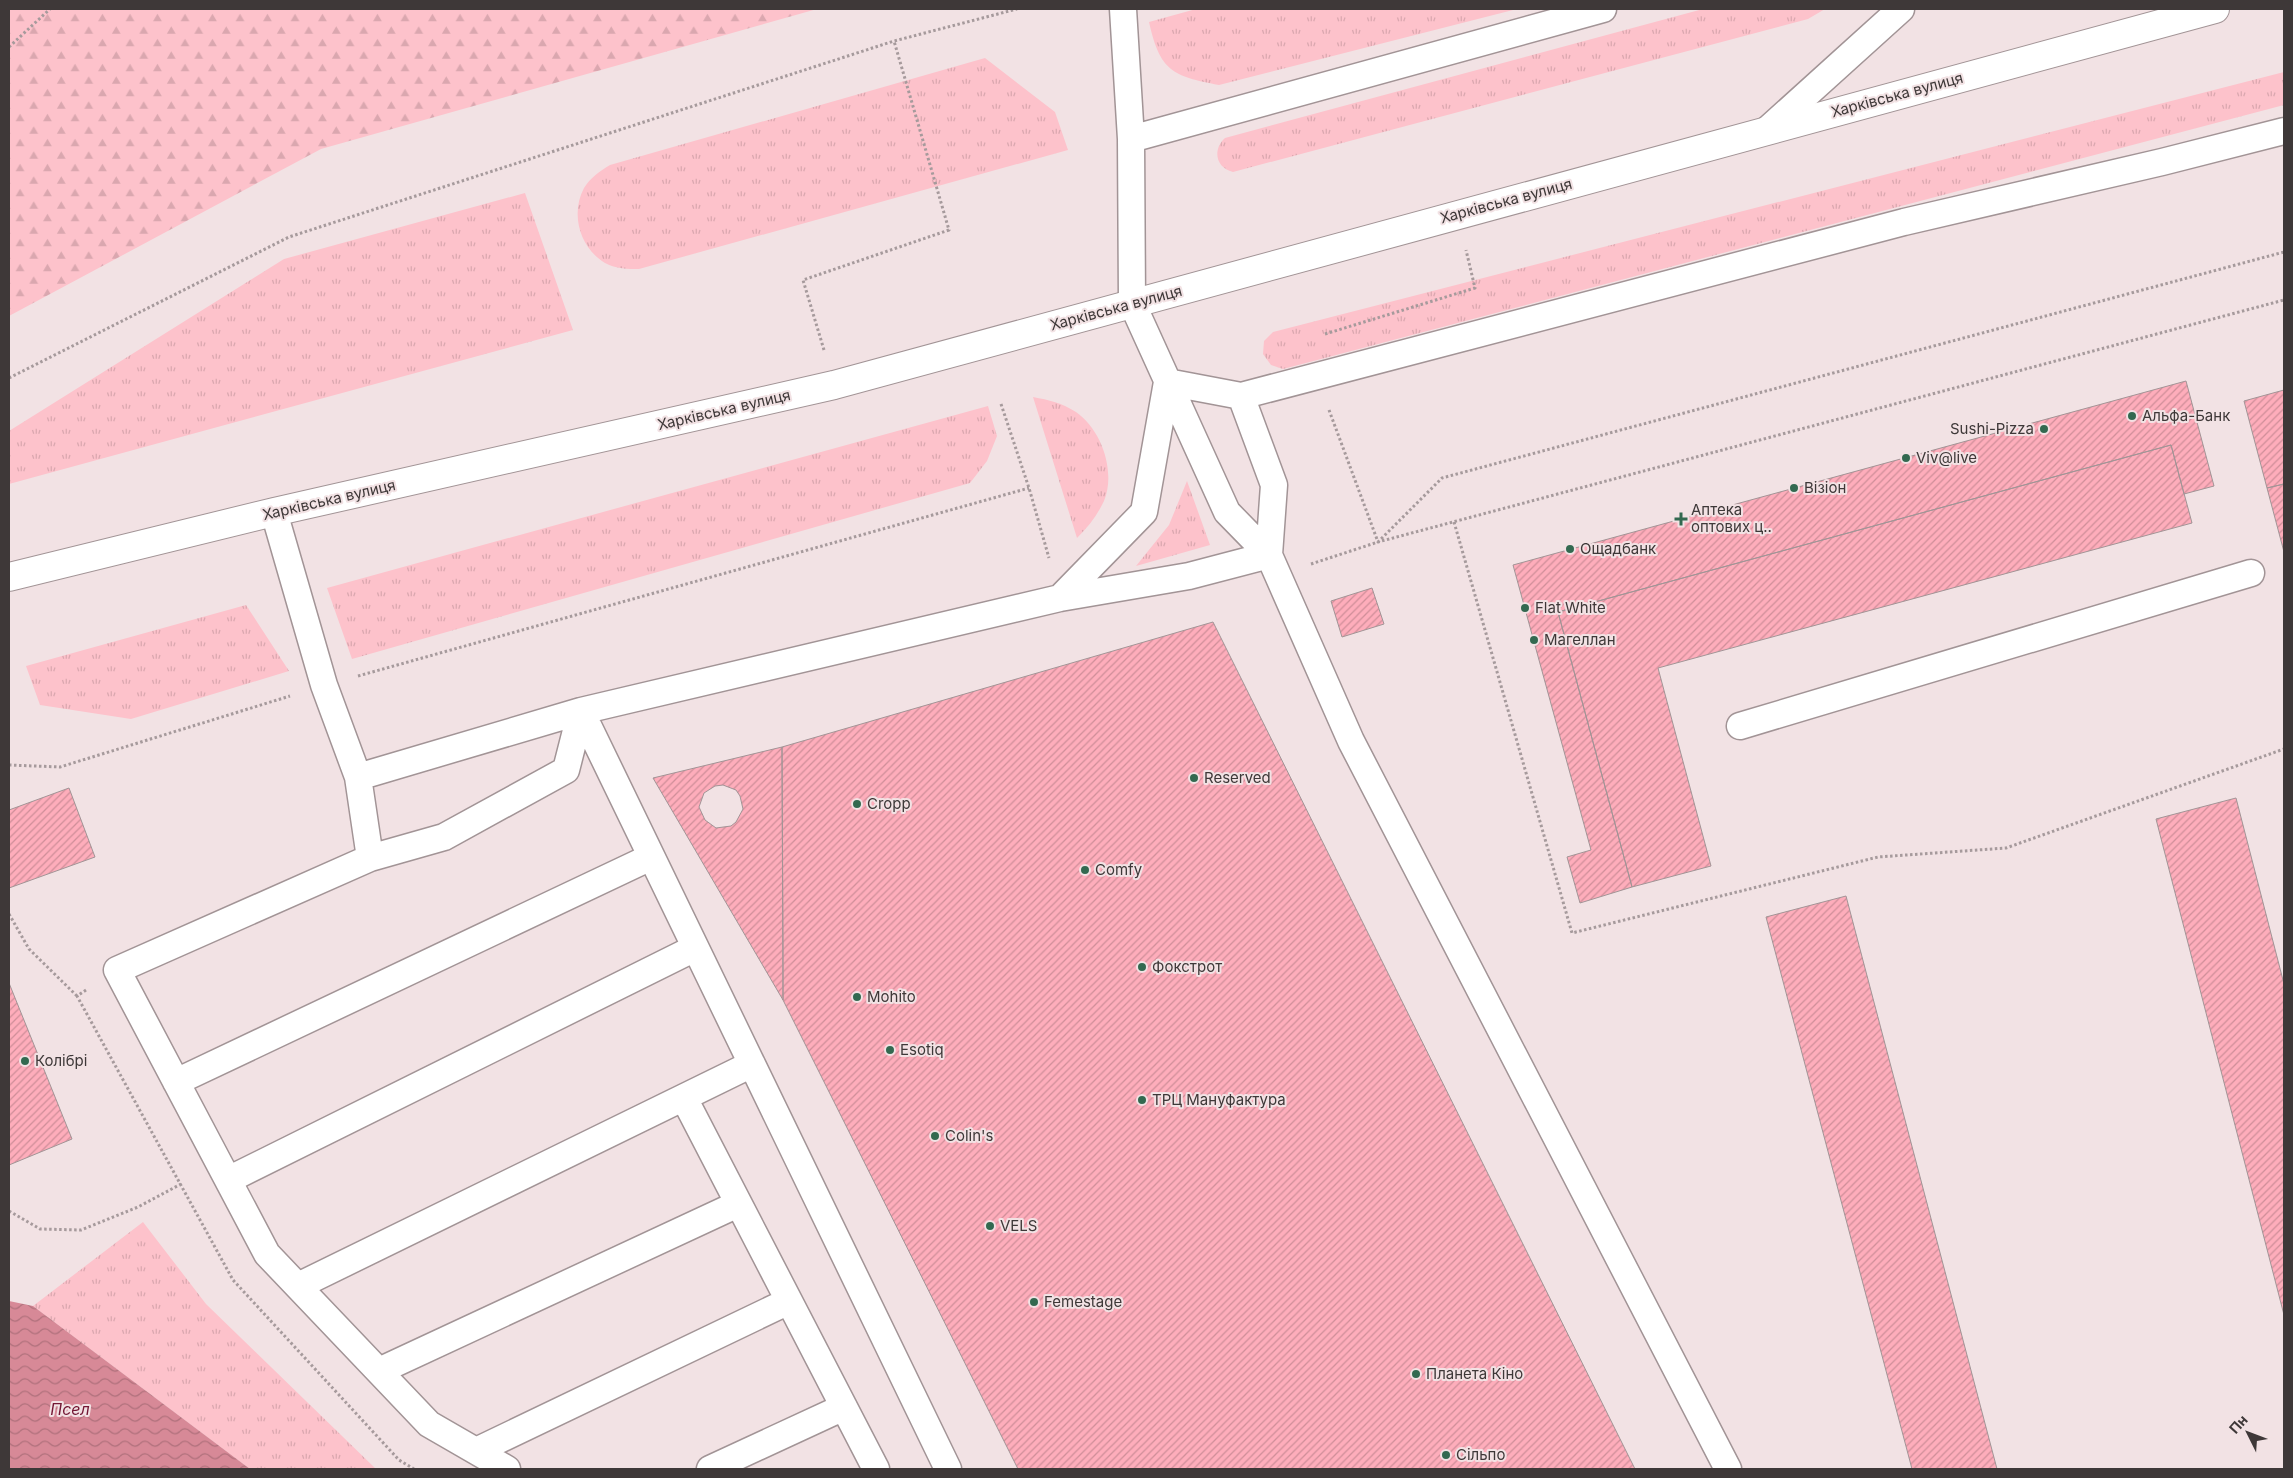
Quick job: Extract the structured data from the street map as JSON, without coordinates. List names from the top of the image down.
{
  "streets": {
    "main road": ["Харківська вулиця"]
  },
  "water": ["Псел"],
  "places": {
    "other": [
      "Альфа-Банк",
      "Sushi-Pizza",
      "Viv@live",
      "Візіон",
      "Ощадбанк",
      "Flat White",
      "Магеллан",
      "Reserved",
      "Cropp",
      "Comfy",
      "Фокстрот",
      "Mohito",
      "Esotiq",
      "Колібрі",
      "ТРЦ Мануфактура",
      "Colin's",
      "VELS",
      "Femestage",
      "Планета Кіно",
      "Сільпо"
    ],
    "health": ["Аптека оптових ц.."]
  },
  "north": "top left"
}
